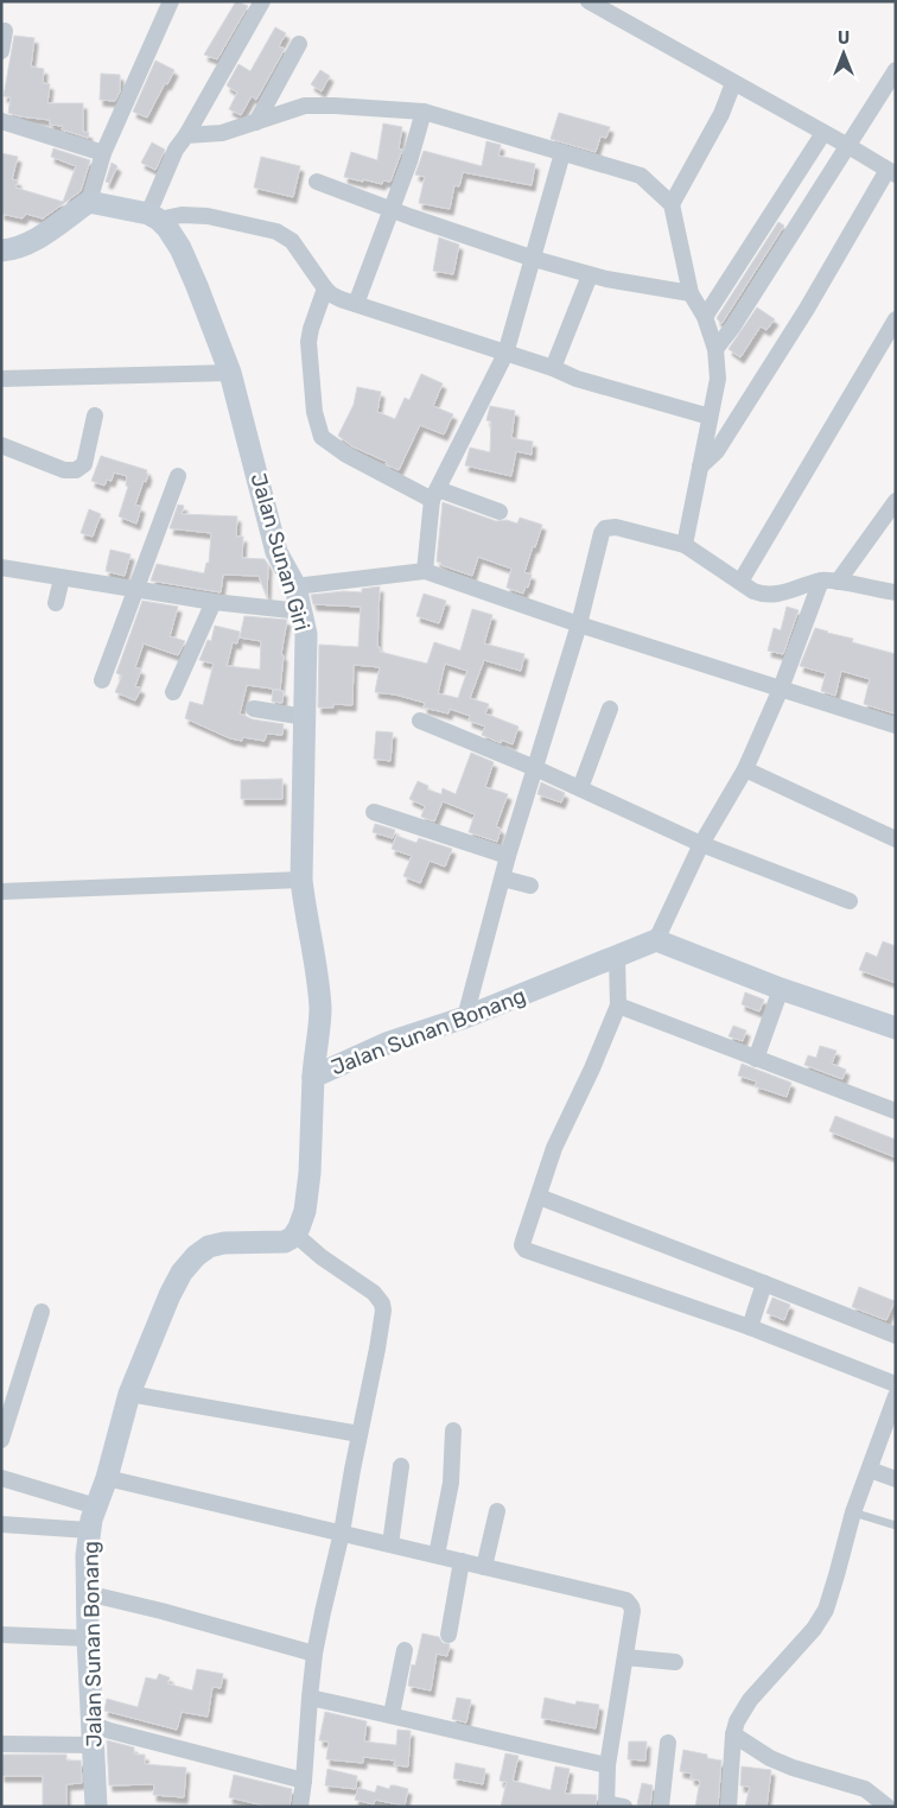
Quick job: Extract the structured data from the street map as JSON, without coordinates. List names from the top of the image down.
{
  "streets": {
    "street": ["Jalan Sunan Giri", "Jalan Sunan Bonang"]
  },
  "crossings": [
    ["Jalan Sunan Giri", "Jalan Sunan Bonang"]
  ],
  "north": "top"
}
